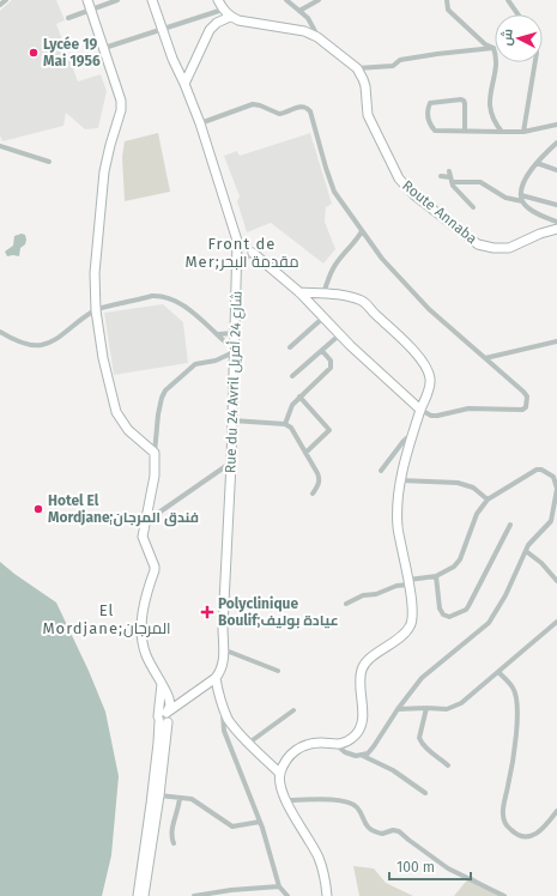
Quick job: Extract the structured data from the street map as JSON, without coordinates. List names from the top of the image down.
{
  "streets": {
    "street": ["Route Annaba", "Rue du 24 Avril شارع 24 أفريل"]
  },
  "districts": ["Front de Mer;مقدمة البحر", "El Mordjane;المرجان"],
  "places": {
    "other": ["Lycée 19 Mai 1956", "Hotel El Mordjane;فندق المرجان"],
    "health": ["Polyclinique Boulif;عيادة بوليف"]
  },
  "scale_bar": "100 m",
  "north": "left"
}
